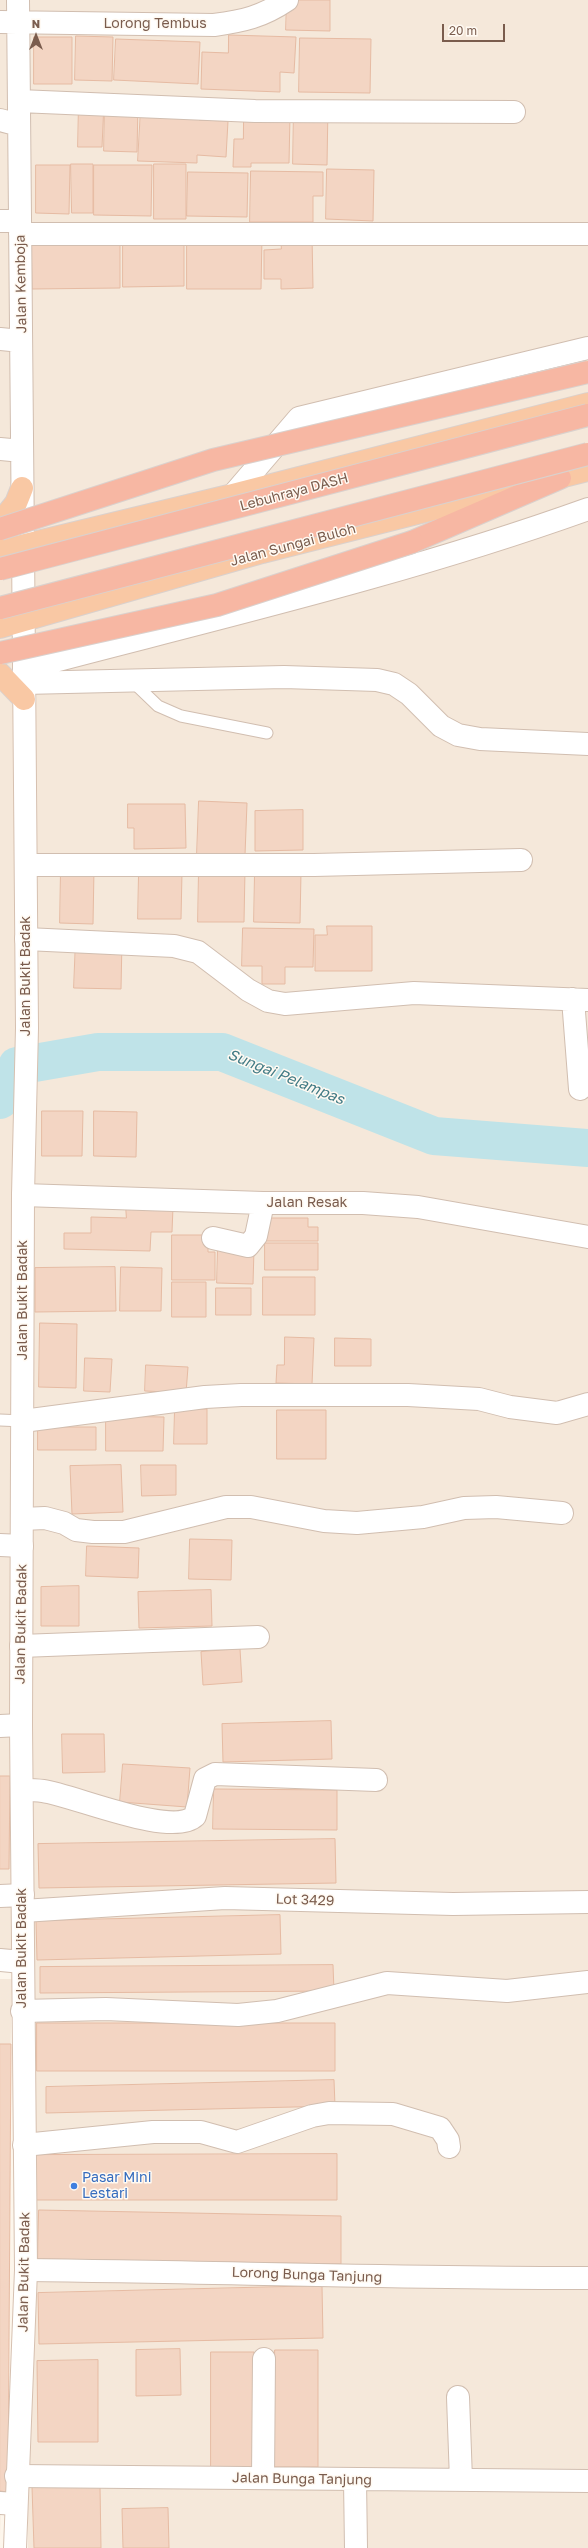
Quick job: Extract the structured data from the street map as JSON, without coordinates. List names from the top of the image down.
{
  "streets": {
    "highway": ["Lebuhraya DASH", "Jalan Sungai Buloh"],
    "street": [
      "Lorong Tembus",
      "Jalan Kemboja",
      "Jalan Bukit Badak",
      "Jalan Resak",
      "Lot 3429",
      "Lorong Bunga Tanjung",
      "Jalan Bunga Tanjung"
    ]
  },
  "crossings": [
    ["Lorong Tembus", "Jalan Kemboja"],
    ["Jalan Kemboja", "Jalan Sungai Buloh"],
    ["Jalan Kemboja", "Jalan Bukit Badak"],
    ["Jalan Sungai Buloh", "Jalan Bukit Badak"],
    ["Jalan Bukit Badak", "Jalan Resak"],
    ["Jalan Bukit Badak", "Lot 3429"],
    ["Jalan Bukit Badak", "Lorong Bunga Tanjung"],
    ["Jalan Bukit Badak", "Jalan Bunga Tanjung"]
  ],
  "water": ["Sungai Pelampas"],
  "places": ["Pasar Mini Lestari"],
  "scale_bar": "20 m",
  "north": "top"
}
